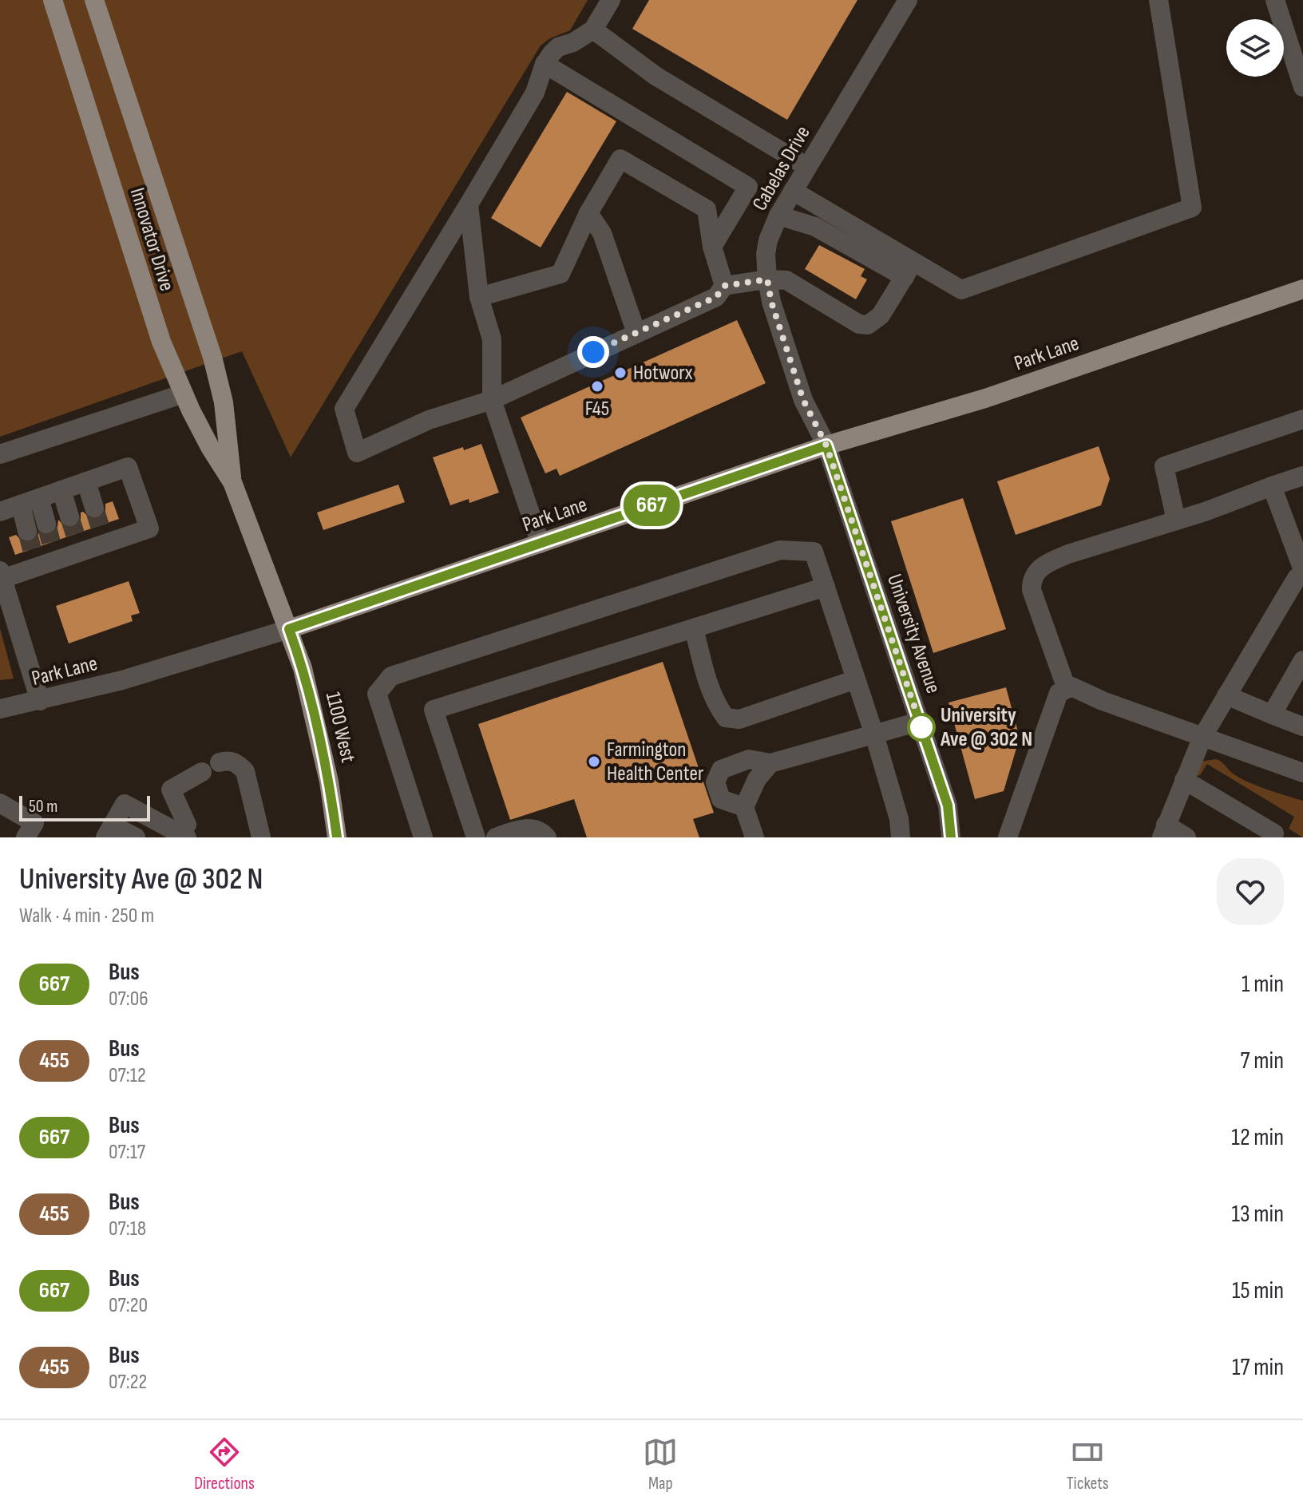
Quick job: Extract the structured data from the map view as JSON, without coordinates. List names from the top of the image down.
{
  "streets": {
    "main road": ["Innovator Drive", "Park Lane", "1100 West"],
    "street": ["Cabelas Drive", "University Avenue"]
  },
  "crossings": [
    ["Cabelas Drive", "Park Lane"],
    ["Cabelas Drive", "University Avenue"],
    ["Innovator Drive", "Park Lane"],
    ["Innovator Drive", "1100 West"],
    ["Park Lane", "University Avenue"],
    ["Park Lane", "1100 West"]
  ],
  "places": [
    "Hotworx",
    "F45",
    "University Ave @ 302 N",
    "Farmington Health Center"
  ],
  "lines": ["bus line 667"],
  "scale_bar": "50 m",
  "page": {
    "on_map": "667",
    "scale": "50 m",
    "heading": ["University Ave @ 302 N", "Walk · 4 min · 250 m"],
    "list": [
      {
        "mark": "667",
        "name": "Bus",
        "note": "07:06",
        "value": "1 min"
      },
      {
        "mark": "455",
        "name": "Bus",
        "note": "07:12",
        "value": "7 min"
      },
      {
        "mark": "667",
        "name": "Bus",
        "note": "07:17",
        "value": "12 min"
      },
      {
        "mark": "455",
        "name": "Bus",
        "note": "07:18",
        "value": "13 min"
      },
      {
        "mark": "667",
        "name": "Bus",
        "note": "07:20",
        "value": "15 min"
      },
      {
        "mark": "455",
        "name": "Bus",
        "note": "07:22",
        "value": "17 min"
      }
    ],
    "tabs": ["Directions", "Map", "Tickets"]
  }
}
